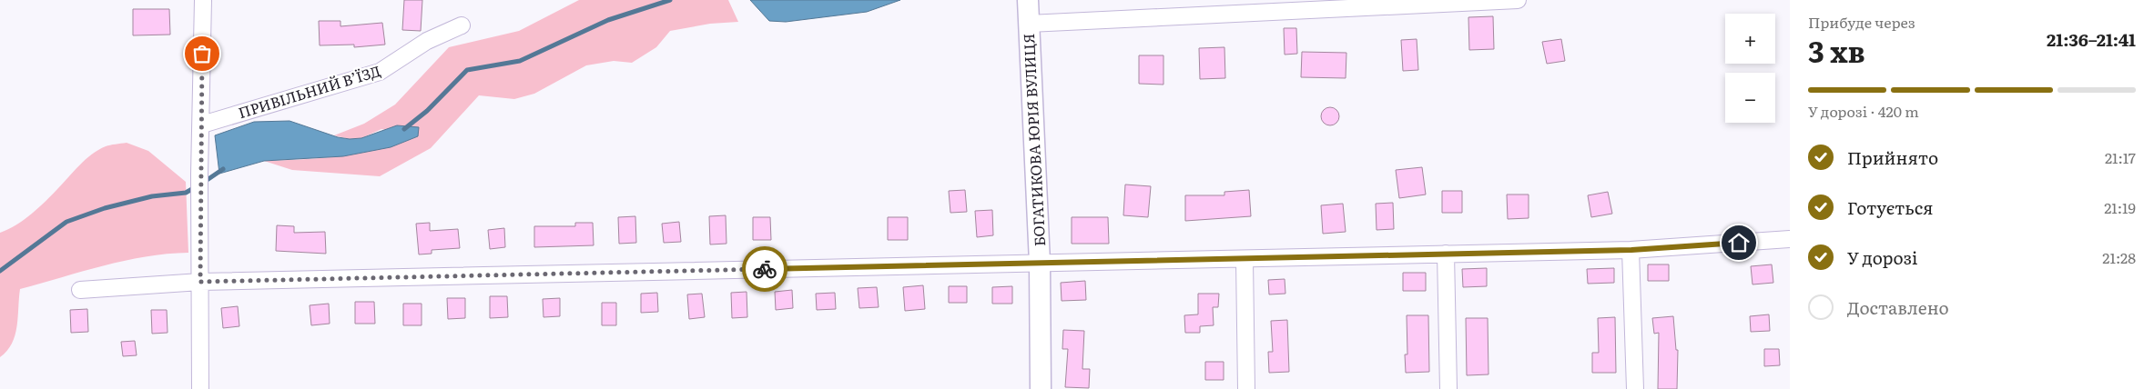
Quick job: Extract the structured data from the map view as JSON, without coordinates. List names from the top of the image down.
{
  "streets": {
    "street": ["ПРИВІЛЬНИЙ В’ЇЗД", "БОГАТИКОВА ЮРІЯ ВУЛИЦЯ"]
  },
  "page": {
    "heading": ["3 хв", "Прибуде через", "21:36–21:41"],
    "map_buttons": ["+", "−"],
    "bar": "У дорозі · 420 m",
    "list": [
      ["Прийнято", "21:17"],
      ["Готується", "21:19"],
      ["У дорозі", "21:28"],
      "Доставлено"
    ]
  }
}
